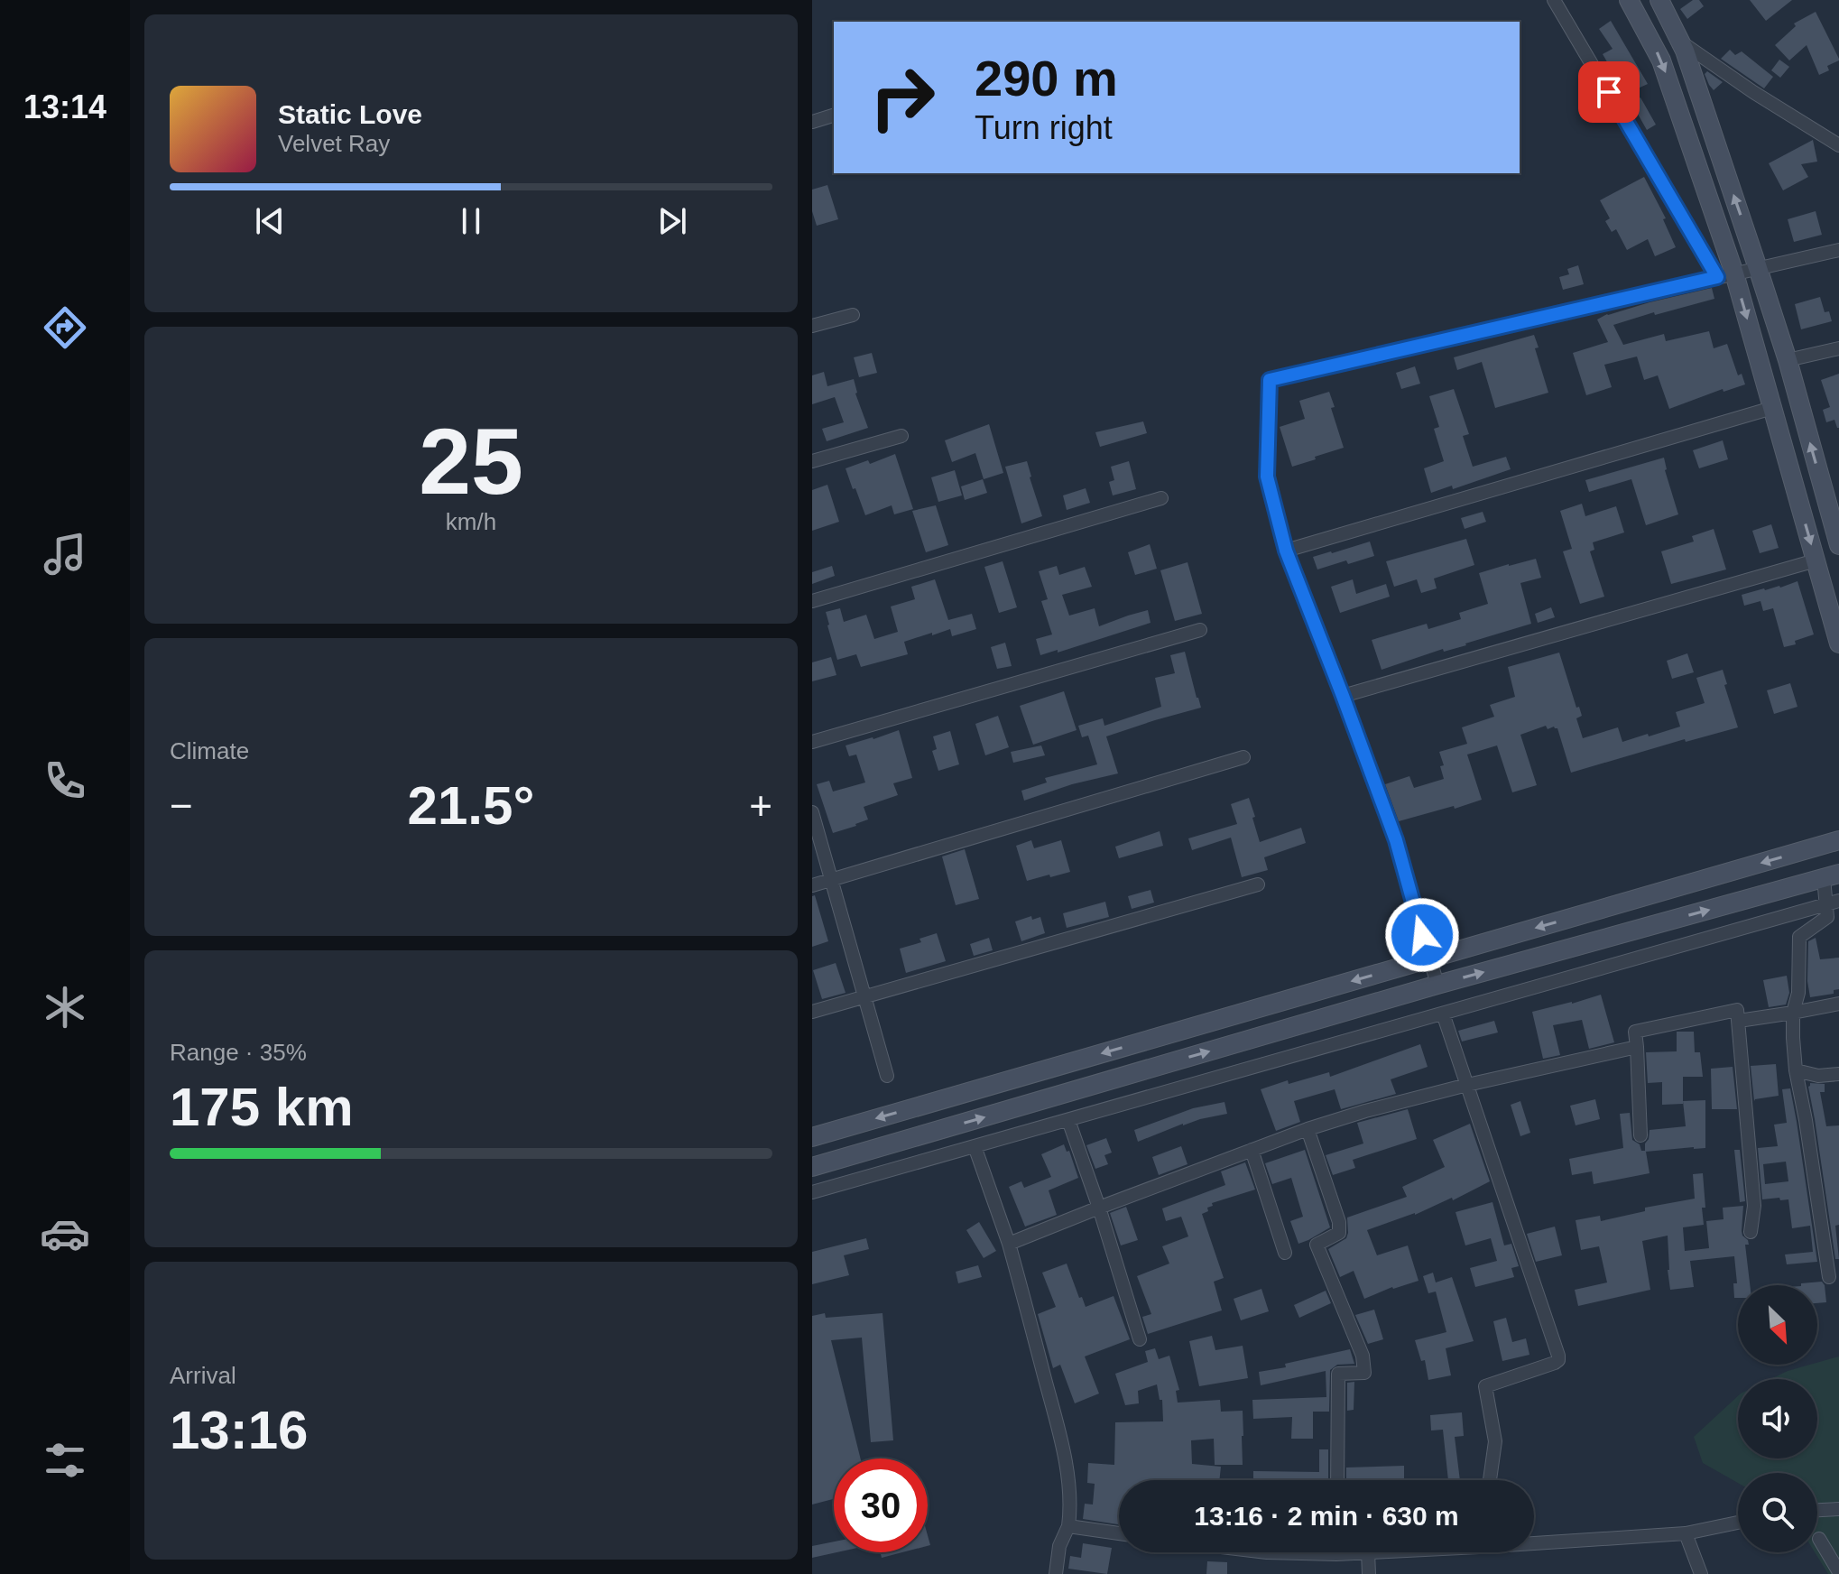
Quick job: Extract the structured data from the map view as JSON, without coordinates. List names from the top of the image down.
{
  "north": "bottom right",
  "page": {
    "tabs": "13:14",
    "turn": ["290 m", "Turn right"],
    "song": ["Static Love", "Velvet Ray"],
    "tile": [
      ["25", "km/h"],
      "Climate",
      ["Range · 35%", "175 km"],
      ["Arrival", "13:16"]
    ],
    "heat": ["−", "21.5°", "+"],
    "limit": "30",
    "trip": "13:16 · 2 min · 630 m"
  }
}
